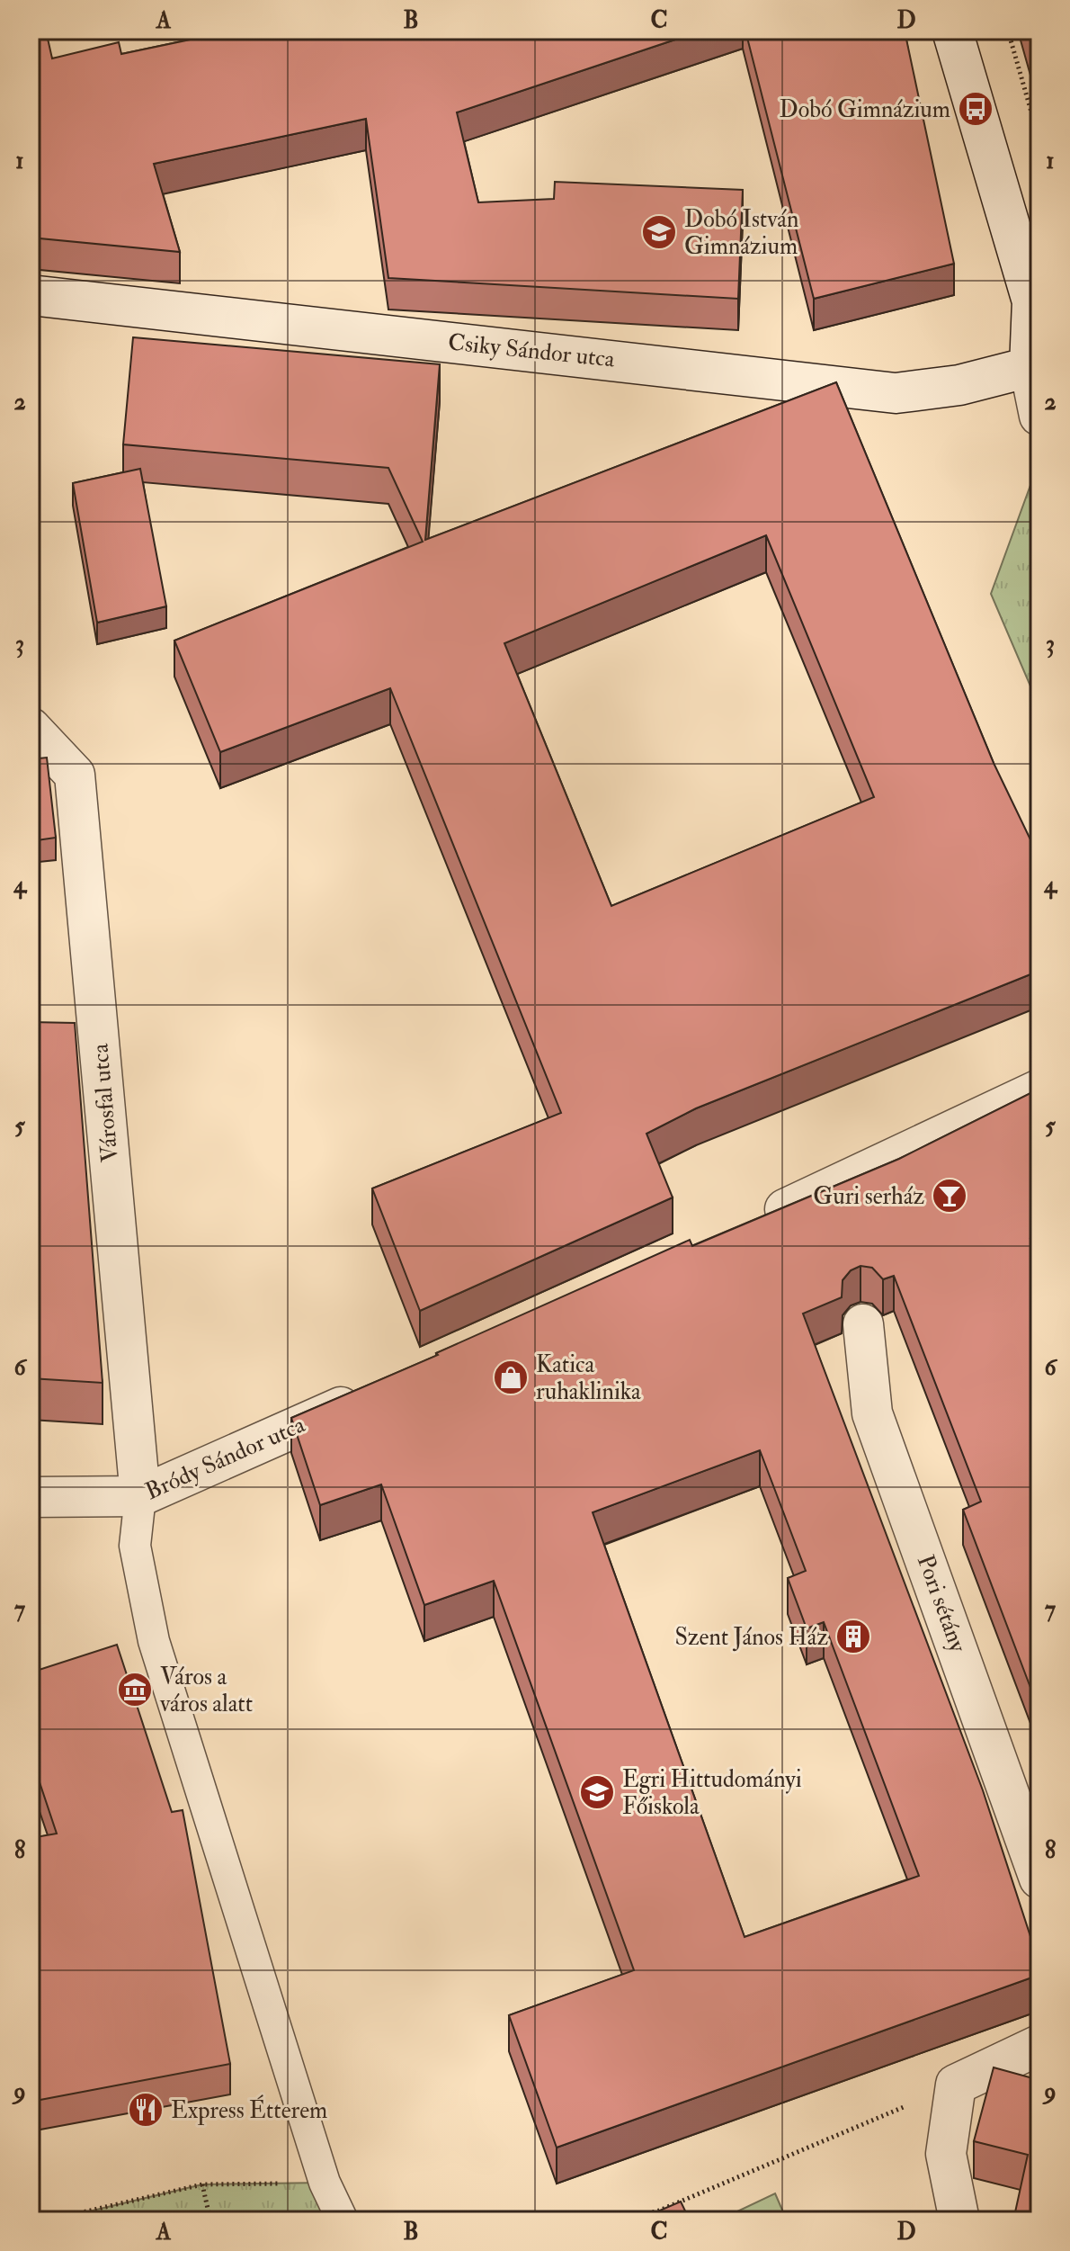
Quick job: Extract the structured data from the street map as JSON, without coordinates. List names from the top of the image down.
{
  "streets": {
    "street": [
      "Csiky Sándor utca",
      "Városfal utca",
      "Bródy Sándor utca",
      "Pori sétány"
    ]
  },
  "crossings": [
    ["Városfal utca", "Bródy Sándor utca"]
  ],
  "places": {
    "bus stop": ["Dobó Gimnázium"],
    "school or university": ["Dobó István Gimnázium", "Egri Hittudományi Főiskola"],
    "bar": ["Guri serház"],
    "shop": ["Katica ruhaklinika"],
    "building": ["Szent János Ház"],
    "museum": ["Város a város alatt"],
    "restaurant": ["Express Étterem"]
  },
  "grid": {
    "columns": [
      "A",
      "B",
      "C",
      "D"
    ],
    "rows": [
      "1",
      "2",
      "3",
      "4",
      "5",
      "6",
      "7",
      "8",
      "9"
    ]
  }
}
